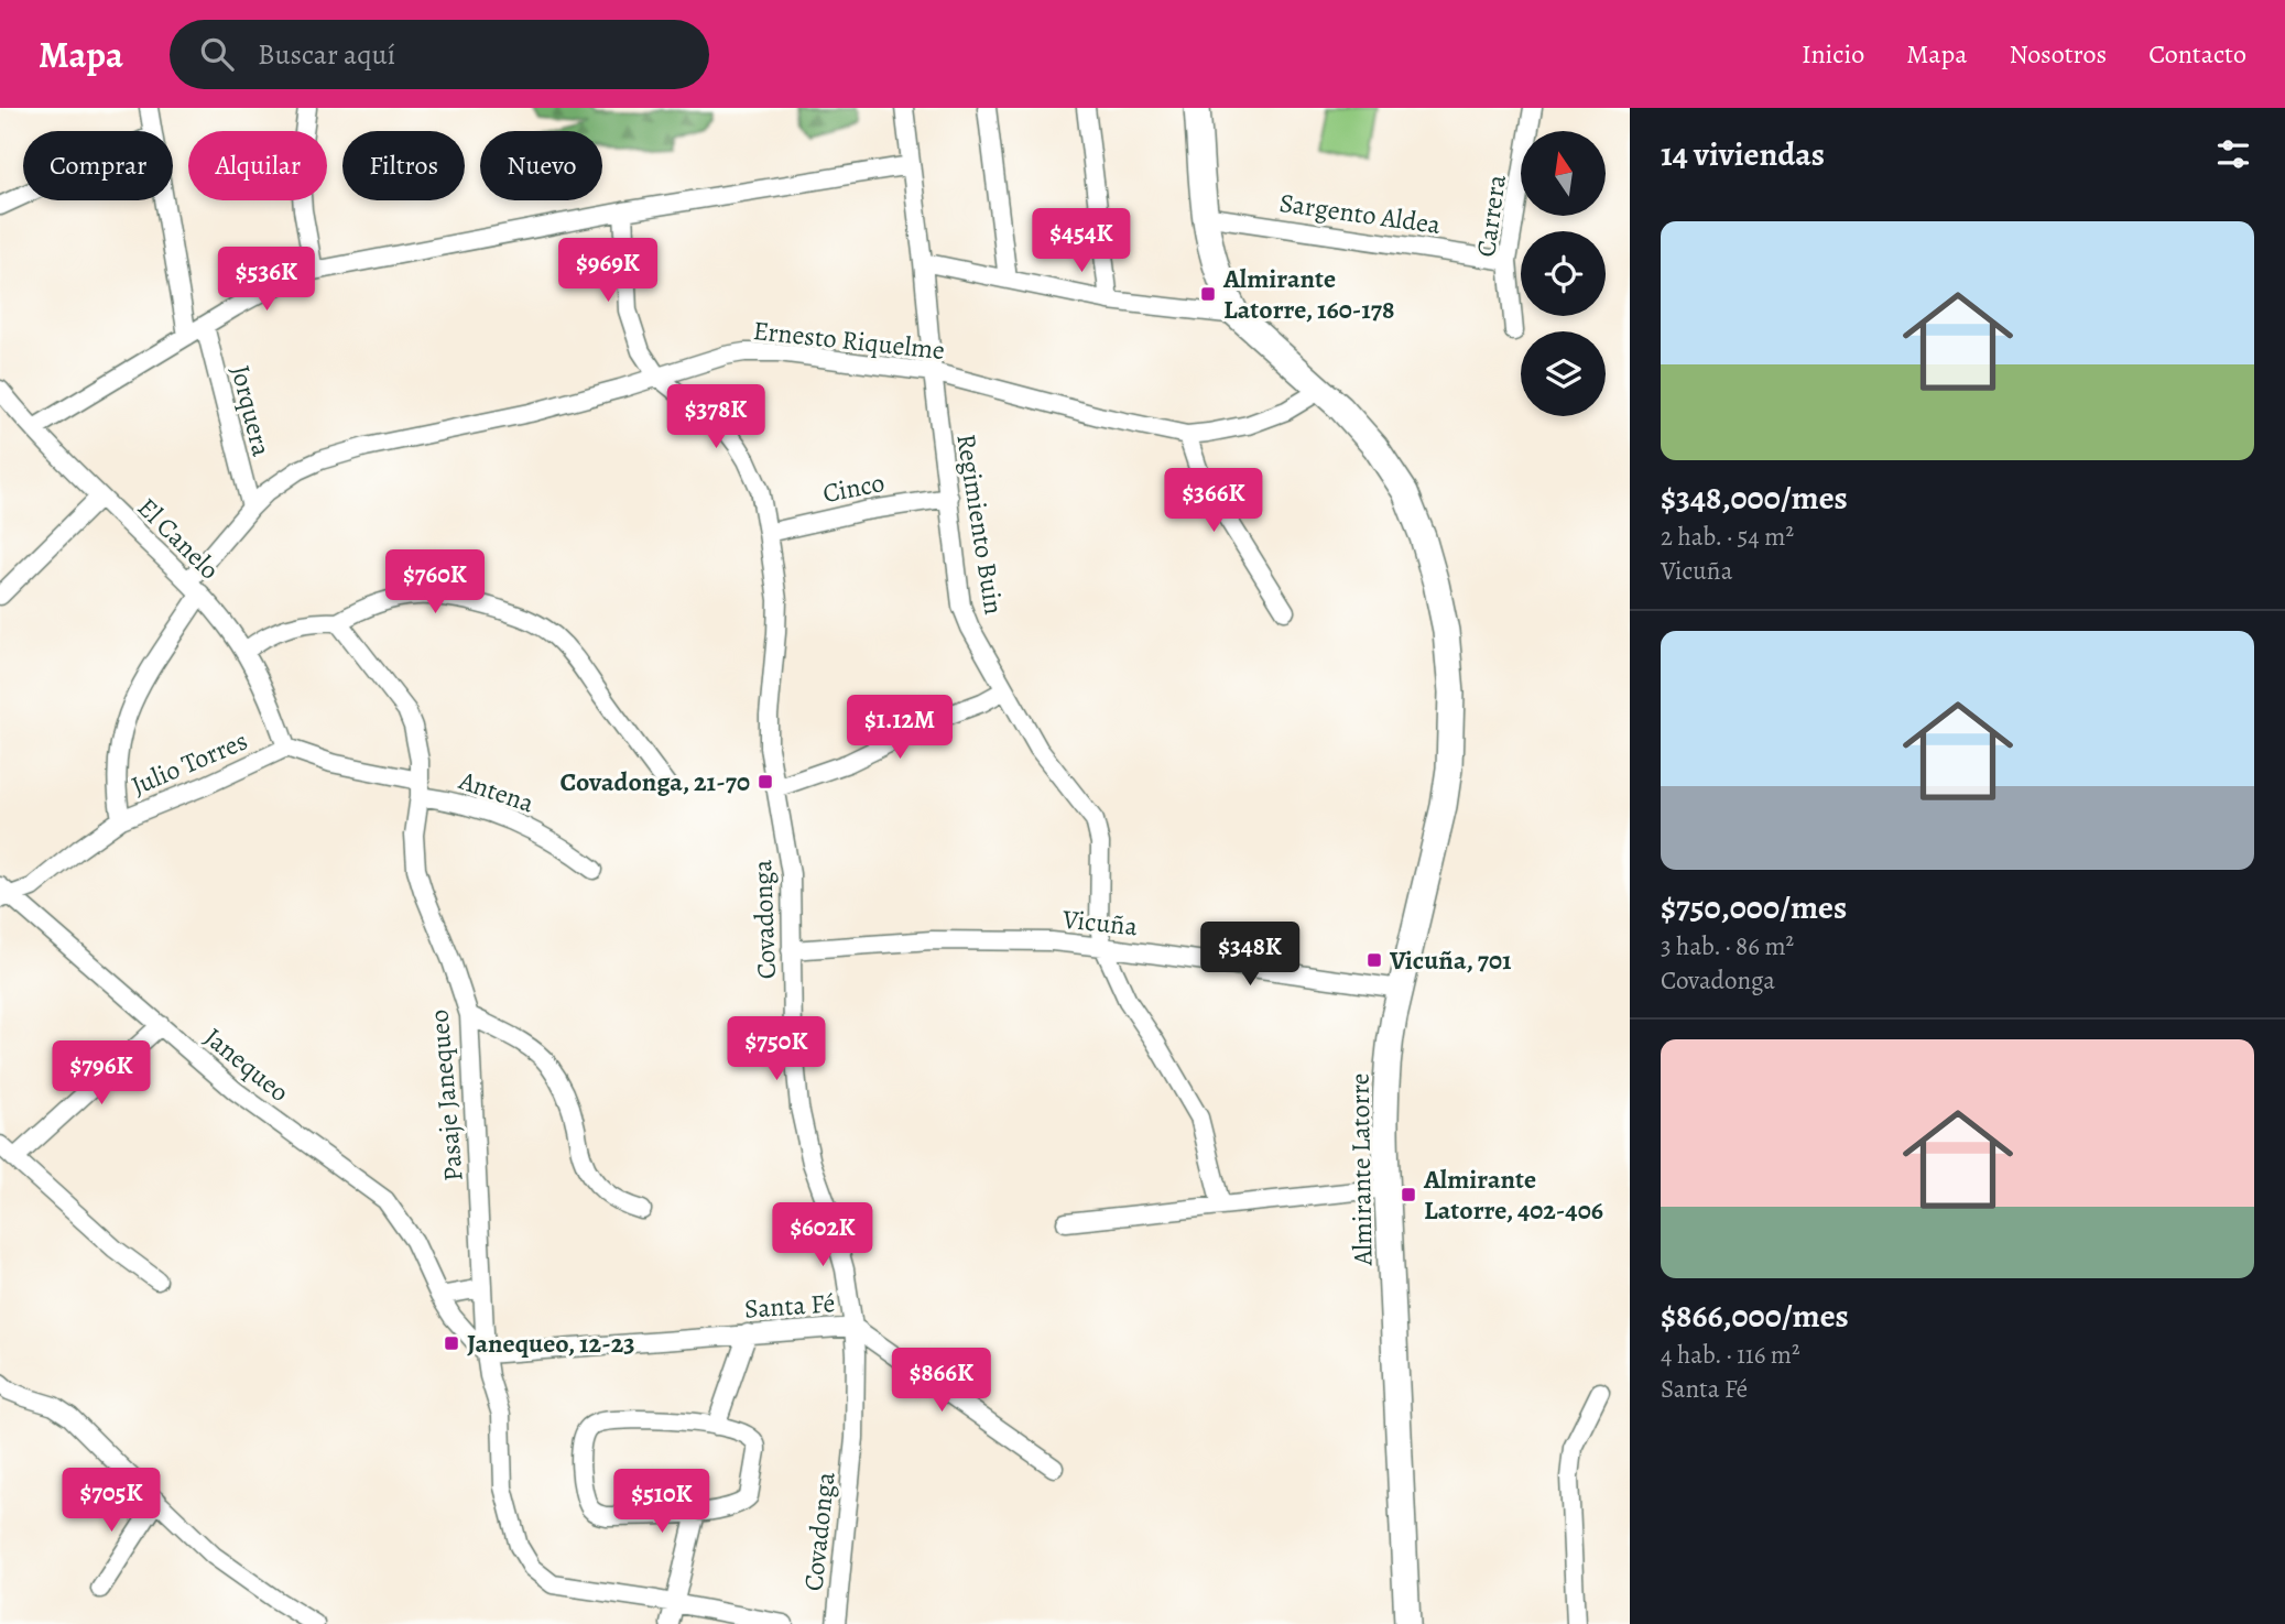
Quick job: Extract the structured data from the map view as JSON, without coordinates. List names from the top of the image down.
{
  "streets": {
    "main road": ["Almirante Latorre"],
    "street": [
      "Sargento Aldea",
      "Carrera",
      "Ernesto Riquelme",
      "Jorquera",
      "Cinco",
      "Regimiento Buin",
      "El Canelo",
      "Julio Torres",
      "Antena",
      "Covadonga",
      "Vicuña",
      "Janequeo",
      "Pasaje Janequeo",
      "Santa Fé"
    ]
  },
  "crossings": [
    ["Sargento Aldea", "Carrera"],
    ["Sargento Aldea", "Almirante Latorre"],
    ["Ernesto Riquelme", "Jorquera"],
    ["Ernesto Riquelme", "Regimiento Buin"],
    ["Ernesto Riquelme", "El Canelo"],
    ["Ernesto Riquelme", "Julio Torres"],
    ["Ernesto Riquelme", "Covadonga"],
    ["Ernesto Riquelme", "Almirante Latorre"],
    ["Cinco", "Regimiento Buin"],
    ["Cinco", "Covadonga"],
    ["Regimiento Buin", "Vicuña"],
    ["El Canelo", "Julio Torres"],
    ["Julio Torres", "Antena"],
    ["Julio Torres", "Janequeo"],
    ["Julio Torres", "Pasaje Janequeo"],
    ["Antena", "Pasaje Janequeo"],
    ["Covadonga", "Vicuña"],
    ["Covadonga", "Santa Fé"],
    ["Vicuña", "Almirante Latorre"],
    ["Janequeo", "Pasaje Janequeo"],
    ["Janequeo", "Santa Fé"],
    ["Pasaje Janequeo", "Santa Fé"]
  ],
  "places": {
    "transit": [
      "Almirante Latorre, 160-178",
      "Covadonga, 21-70",
      "Vicuña, 701",
      "Almirante Latorre, 402-406",
      "Janequeo, 12-23"
    ]
  },
  "north": "top",
  "page": {
    "header": "Mapa",
    "search": "Buscar aquí",
    "nav": [
      "Inicio",
      "Mapa",
      "Nosotros",
      "Contacto"
    ],
    "heading": "14 viviendas",
    "chip": [
      "Comprar",
      "Alquilar",
      "Filtros",
      "Nuevo"
    ],
    "list": [
      {
        "name": "$348,000/mes",
        "note": "2 hab. · 54 m² · Vicuña"
      },
      {
        "name": "$750,000/mes",
        "note": "3 hab. · 86 m² · Covadonga"
      },
      {
        "name": "$866,000/mes",
        "note": "4 hab. · 116 m² · Santa Fé"
      }
    ],
    "price": [
      "$454K",
      "$969K",
      "$536K",
      "$378K",
      "$366K",
      "$760K",
      "$1.12M",
      "$348K",
      "$750K",
      "$796K",
      "$602K",
      "$866K",
      "$705K",
      "$510K"
    ]
  }
}
